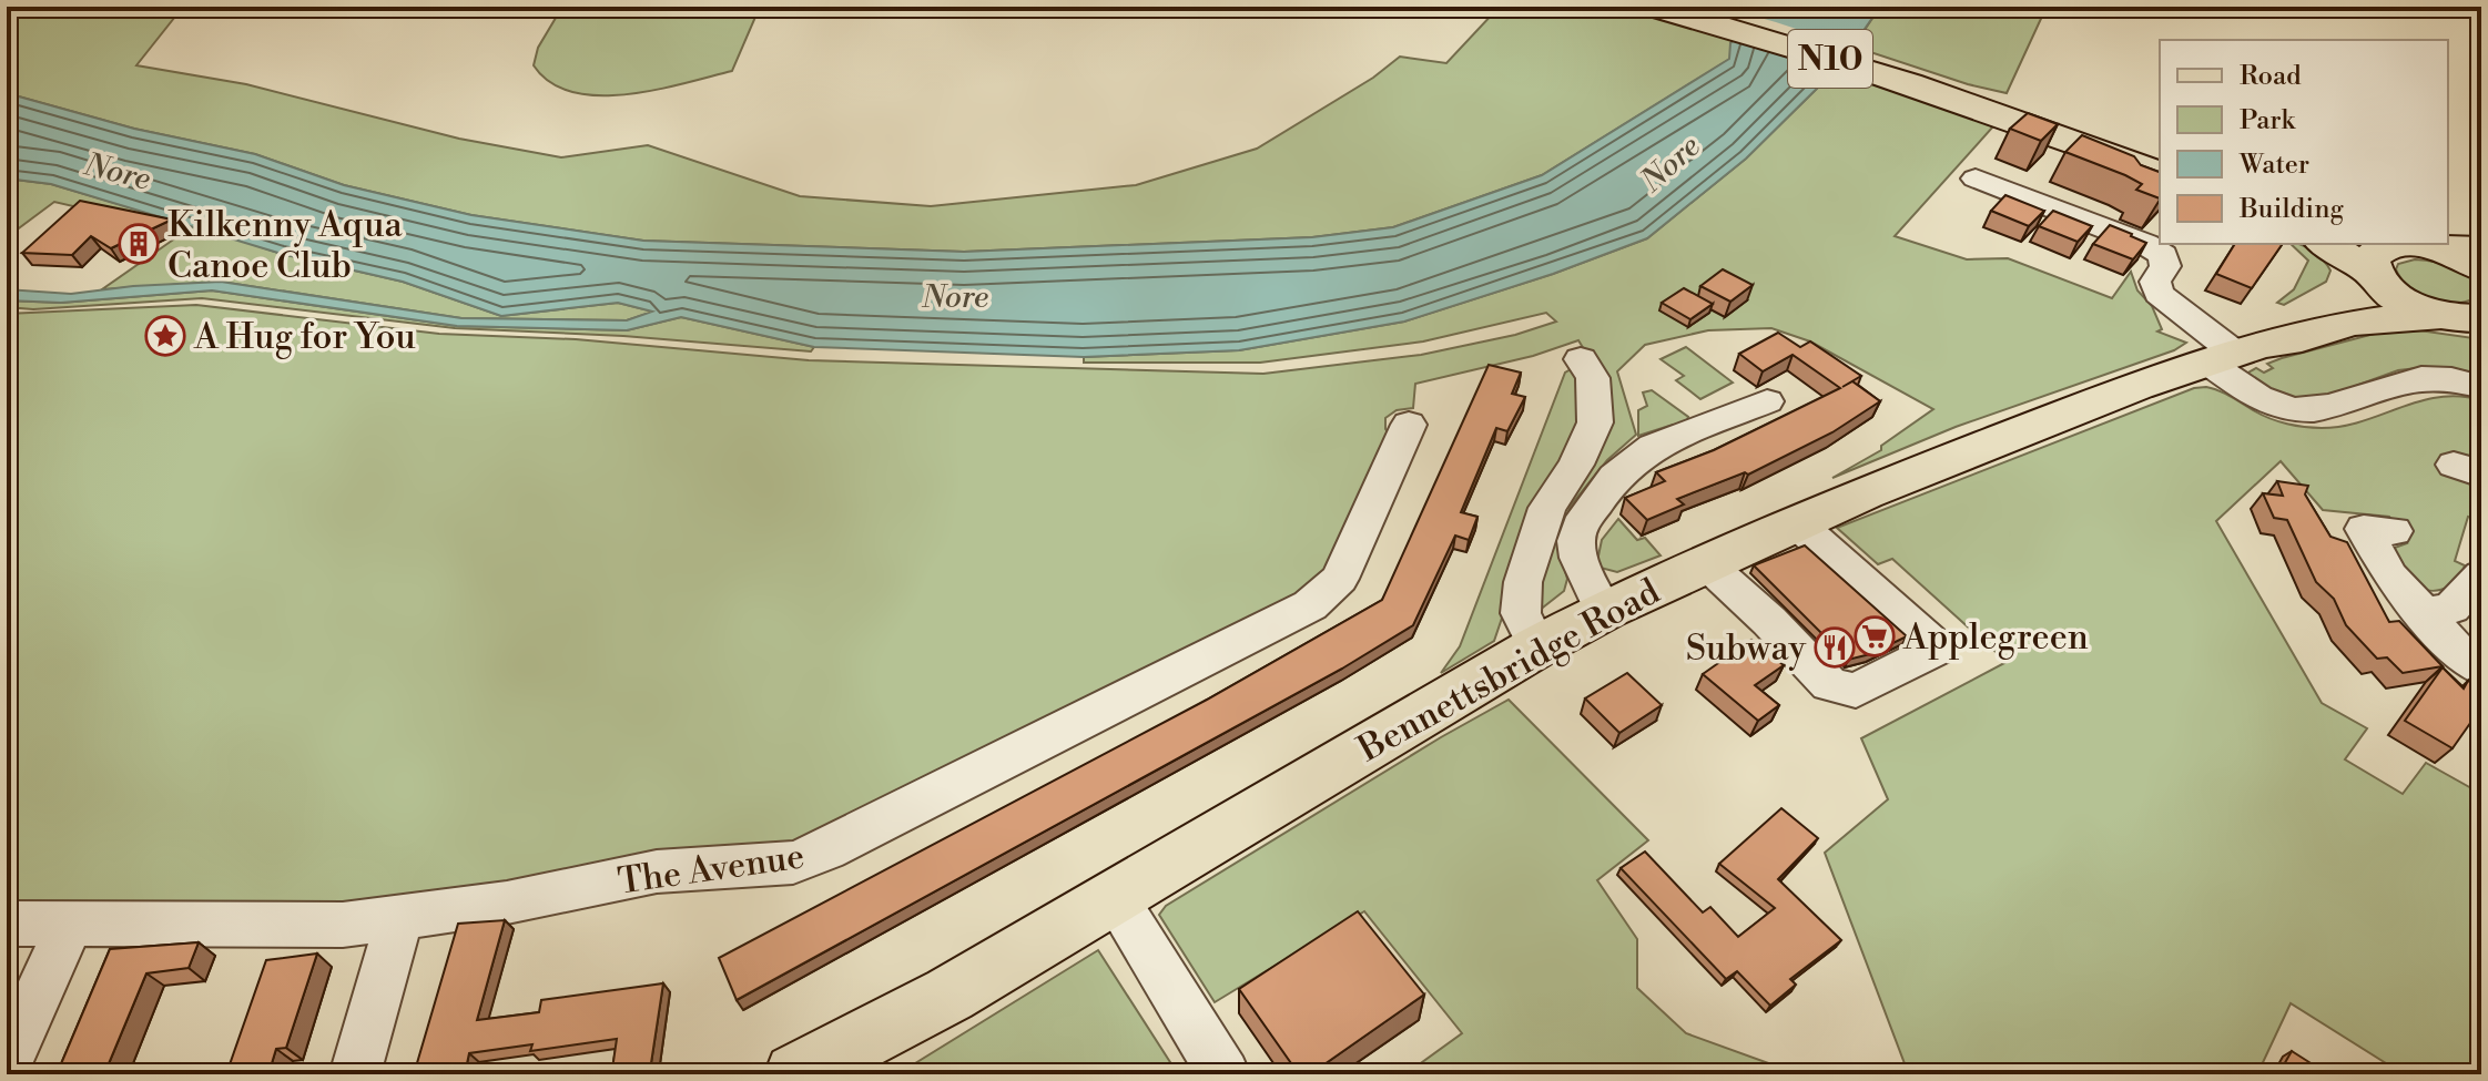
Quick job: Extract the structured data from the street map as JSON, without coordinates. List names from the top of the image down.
{
  "streets": {
    "highway": ["N10"],
    "main road": ["Bennettsbridge Road"],
    "street": ["The Avenue"]
  },
  "water": ["Nore"],
  "places": {
    "building": ["Kilkenny Aqua Canoe Club"],
    "place": ["A Hug for You"],
    "supermarket": ["Applegreen"],
    "restaurant": ["Subway"]
  },
  "legend": [
    "Road",
    "Park",
    "Water",
    "Building"
  ]
}
